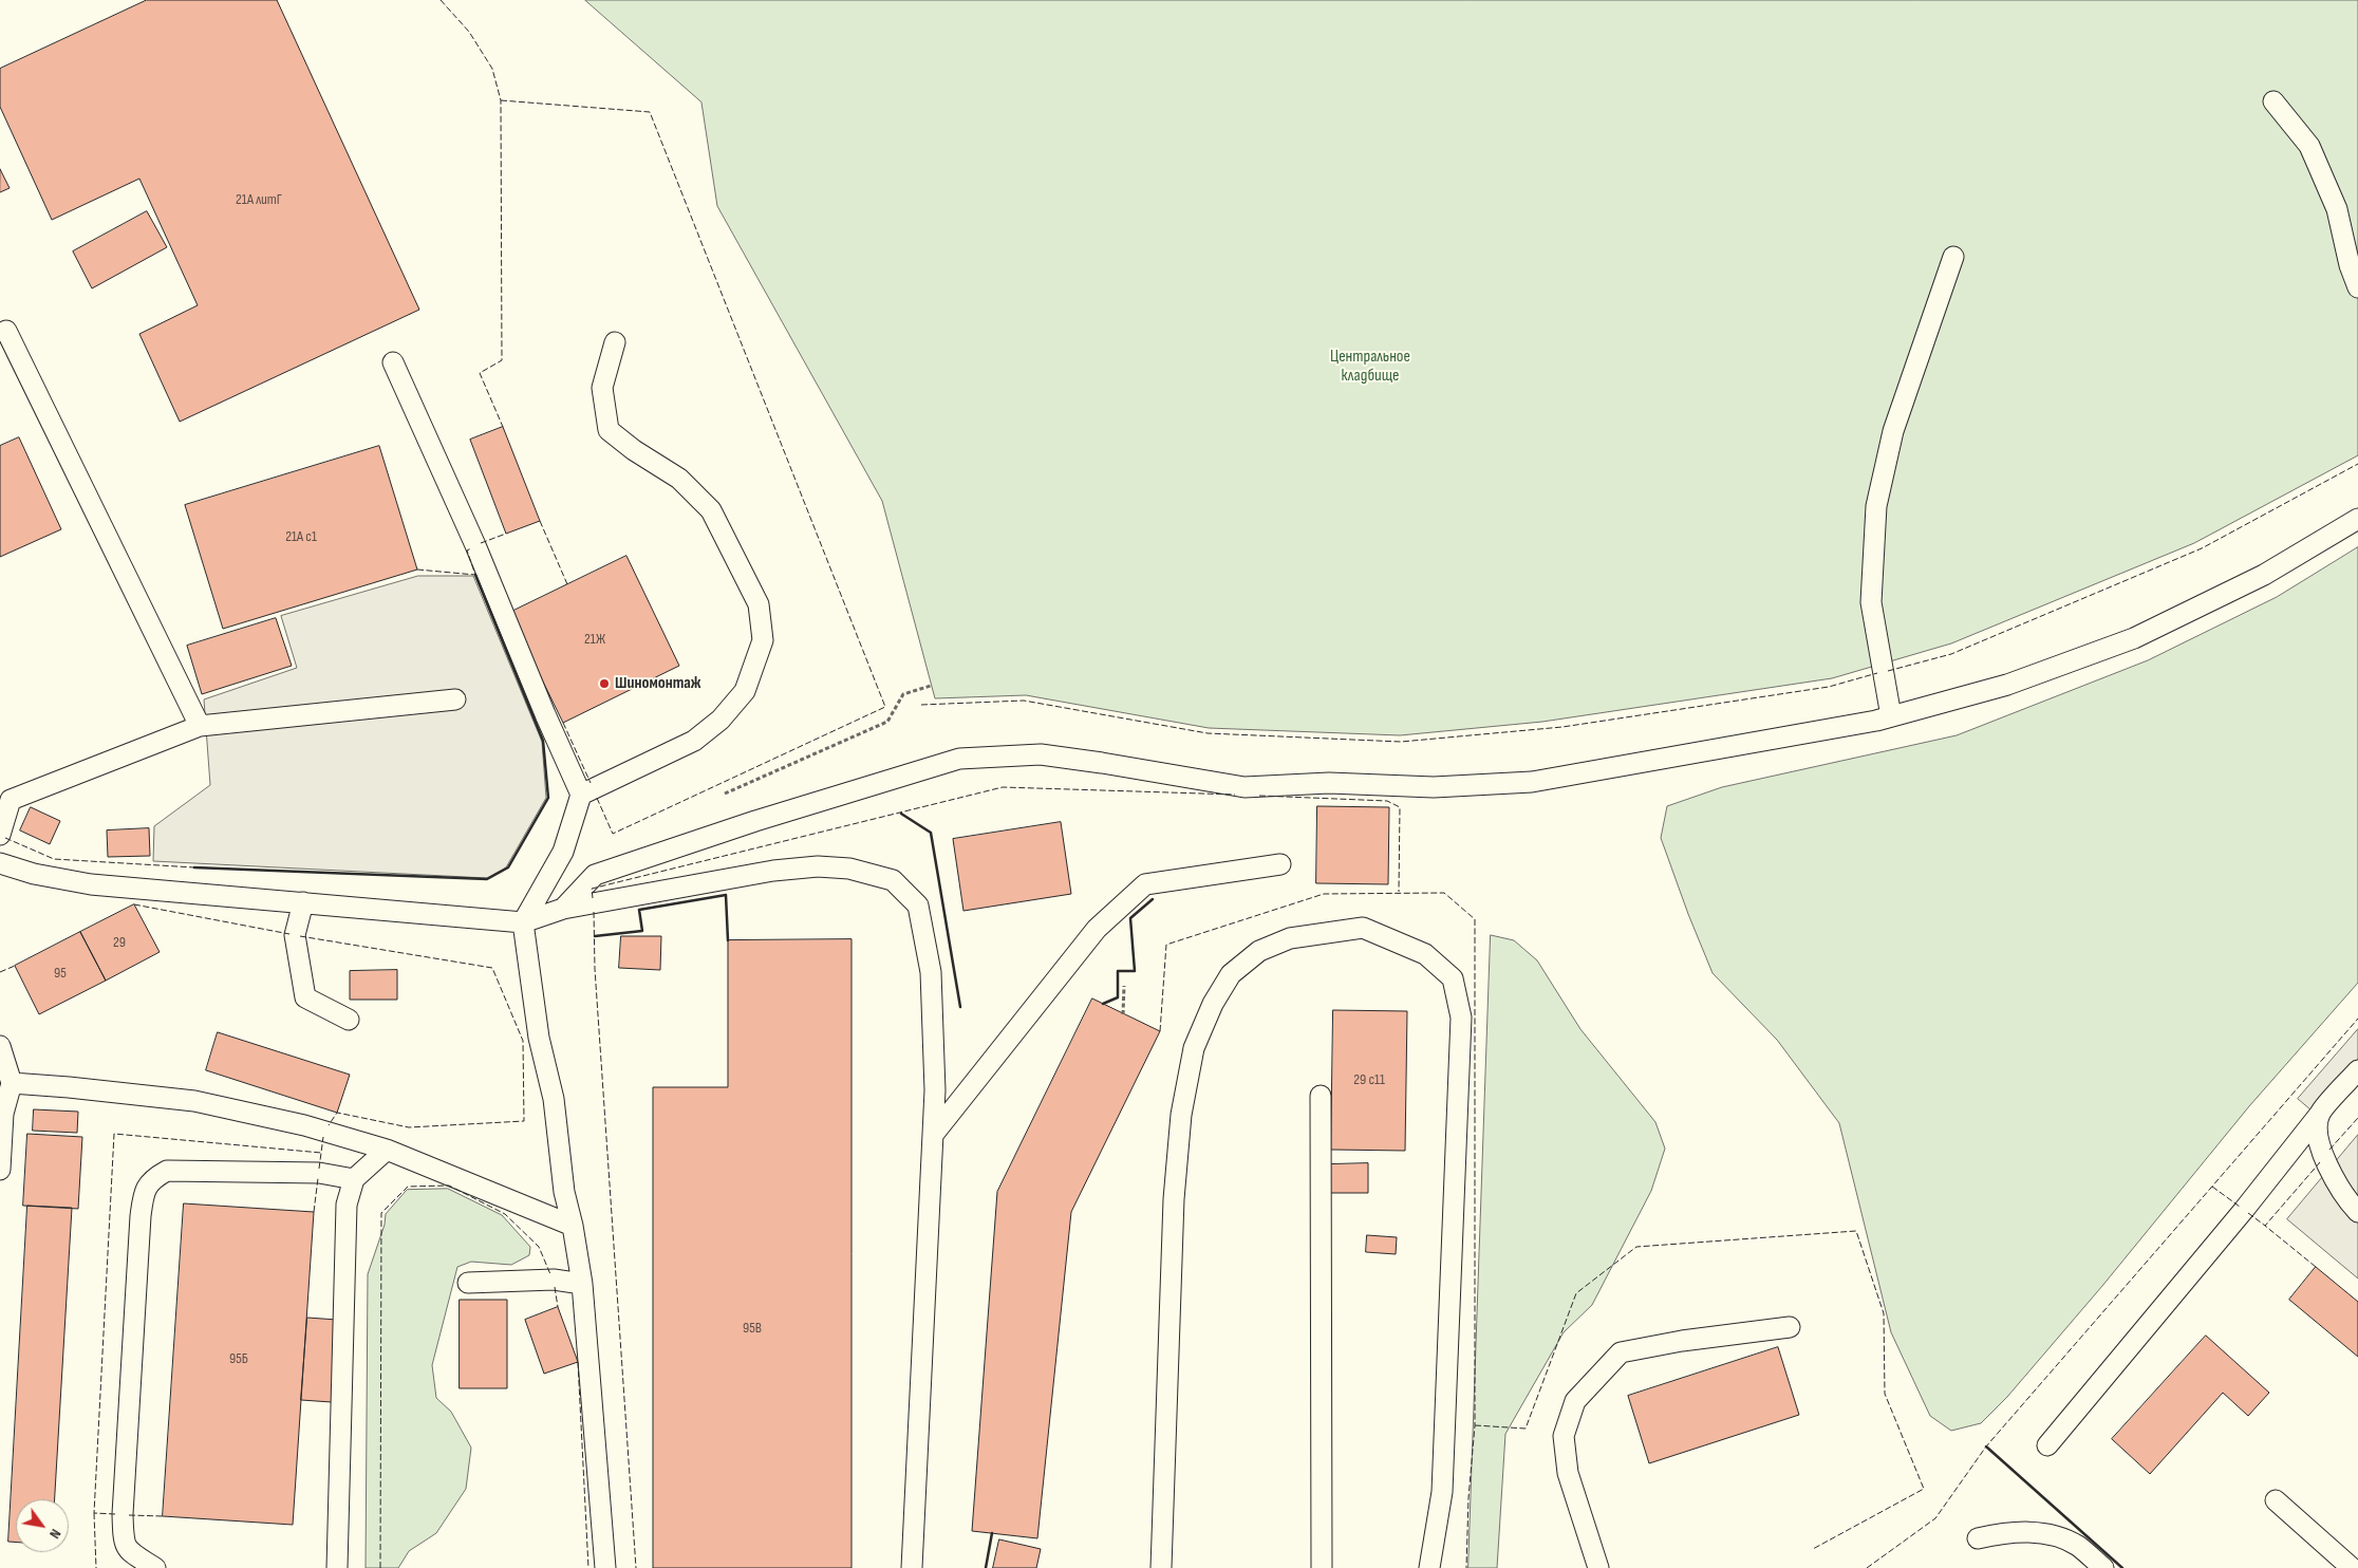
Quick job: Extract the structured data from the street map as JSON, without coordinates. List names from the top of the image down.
{
  "parks": ["Центральное кладбище"],
  "places": ["Шиномонтаж"],
  "house_numbers": [
    "21А литГ",
    "21А с1",
    "21Ж",
    "29",
    "95",
    "29 с11",
    "95В",
    "95Б"
  ],
  "north": "bottom right"
}
